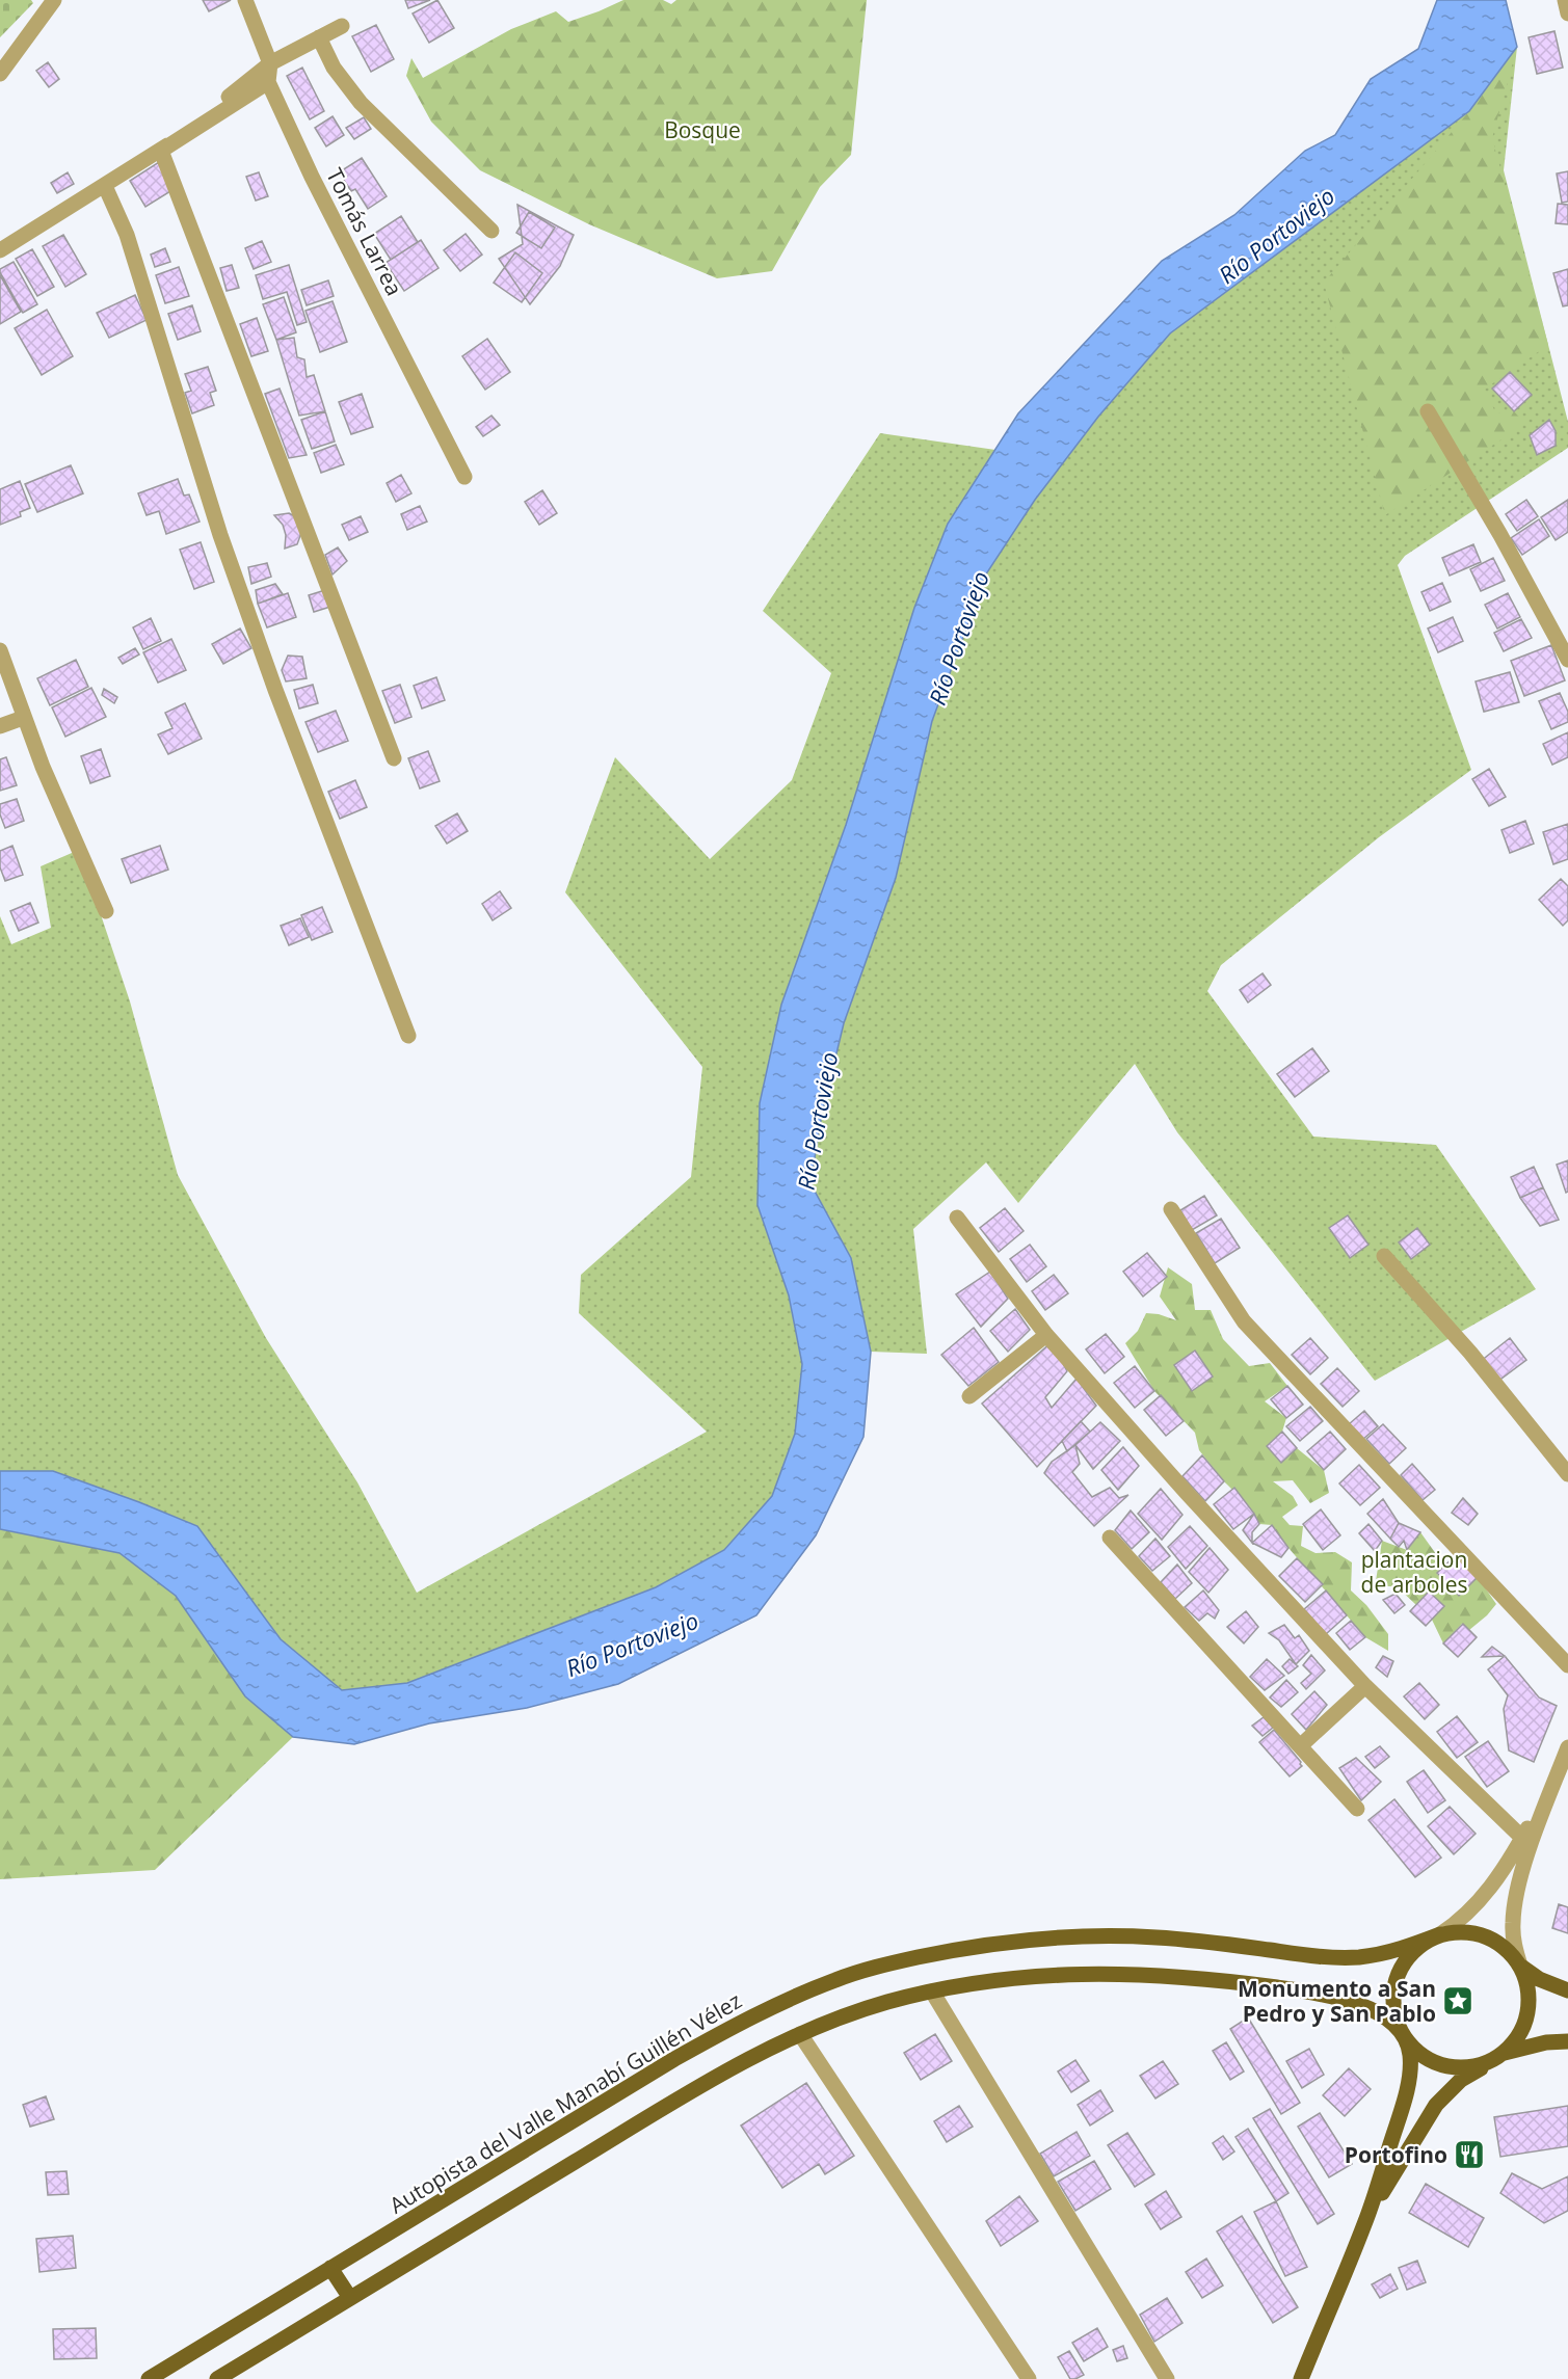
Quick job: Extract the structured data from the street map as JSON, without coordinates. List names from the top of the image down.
{
  "streets": {
    "main road": ["Autopista del Valle Manabí Guillén Vélez"],
    "street": ["Tomás Larrea"]
  },
  "water": ["Río Portoviejo"],
  "parks": ["Bosque", "plantacion de arboles"],
  "places": {
    "place": ["Monumento a San Pedro y San Pablo"],
    "restaurant": ["Portofino"]
  }
}
